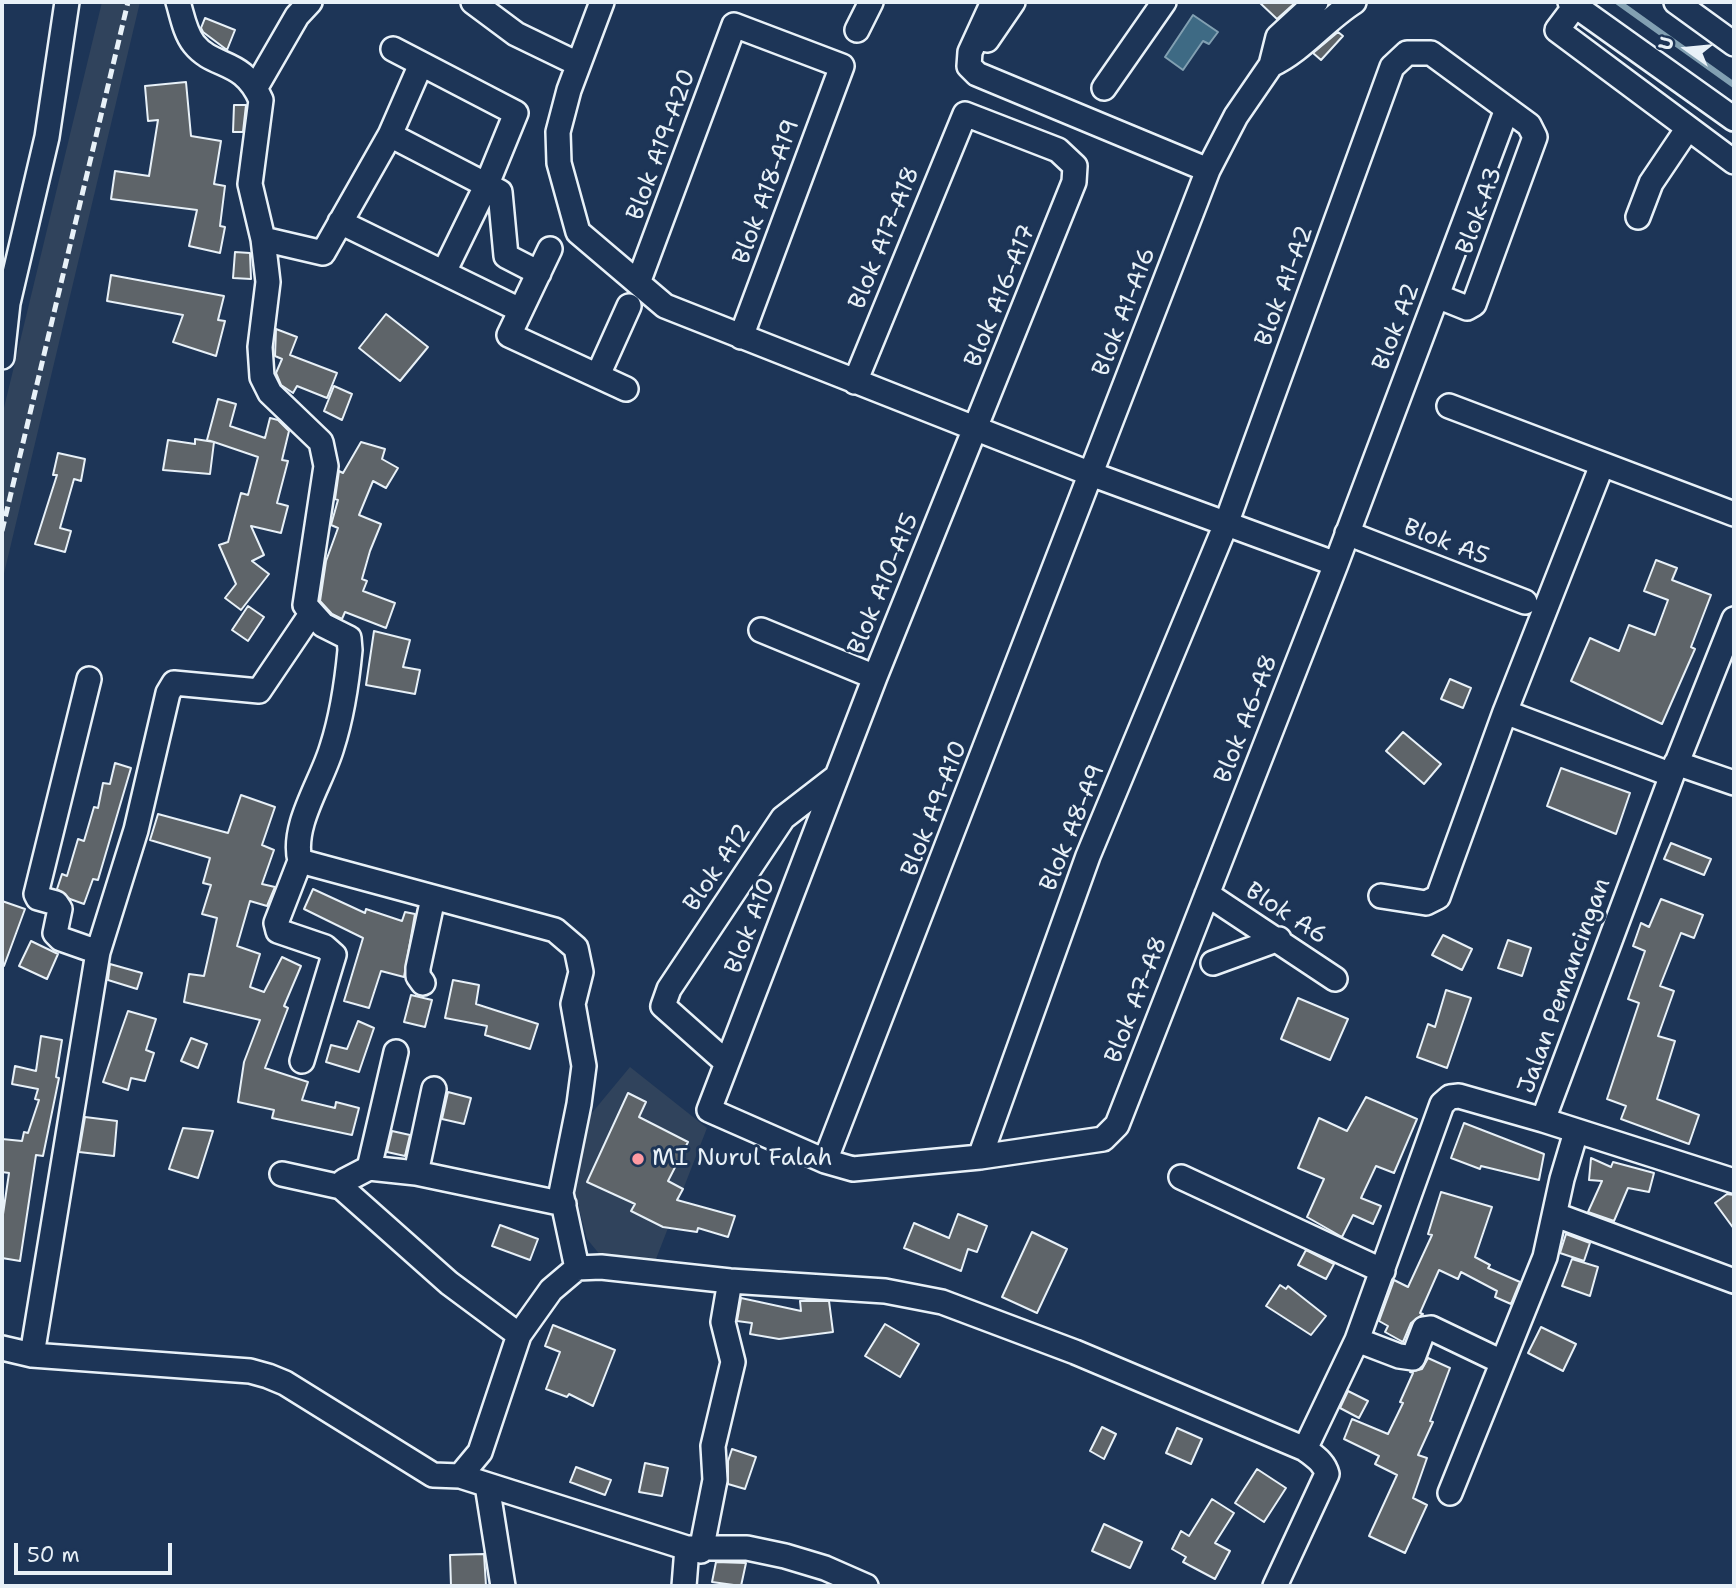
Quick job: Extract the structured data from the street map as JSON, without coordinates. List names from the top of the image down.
{
  "streets": {
    "street": [
      "Blok A19-A20",
      "Blok A18-A19",
      "Blok A3",
      "Blok A17-A18",
      "Blok A1-A2",
      "Blok A16-A17",
      "Blok A1-A16",
      "Blok A2",
      "Blok A5",
      "Blok A10-A15",
      "Blok A6-A8",
      "Blok A9-A10",
      "Blok A8-A9",
      "Blok A12",
      "Blok A6",
      "Blok A10",
      "Jalan Pemancingan",
      "Blok A7-A8"
    ]
  },
  "crossings": [
    ["Blok A19-A20", "Blok A18-A19"],
    ["Blok A3", "Blok A1-A2"],
    ["Blok A3", "Blok A2"],
    ["Blok A17-A18", "Blok A16-A17"],
    ["Blok A1-A2", "Blok A2"],
    ["Blok A1-A2", "Blok A8-A9"],
    ["Blok A16-A17", "Blok A10-A15"],
    ["Blok A1-A16", "Blok A9-A10"],
    ["Blok A2", "Blok A5"],
    ["Blok A2", "Blok A6-A8"],
    ["Blok A10-A15", "Blok A12"],
    ["Blok A10-A15", "Blok A10"],
    ["Blok A6-A8", "Blok A6"],
    ["Blok A6-A8", "Blok A7-A8"],
    ["Blok A9-A10", "Blok A10"],
    ["Blok A8-A9", "Blok A7-A8"],
    ["Blok A12", "Blok A10"],
    ["Blok A6", "Blok A7-A8"]
  ],
  "places": ["MI Nurul Falah"],
  "scale_bar": "50 m",
  "north": "left"
}
